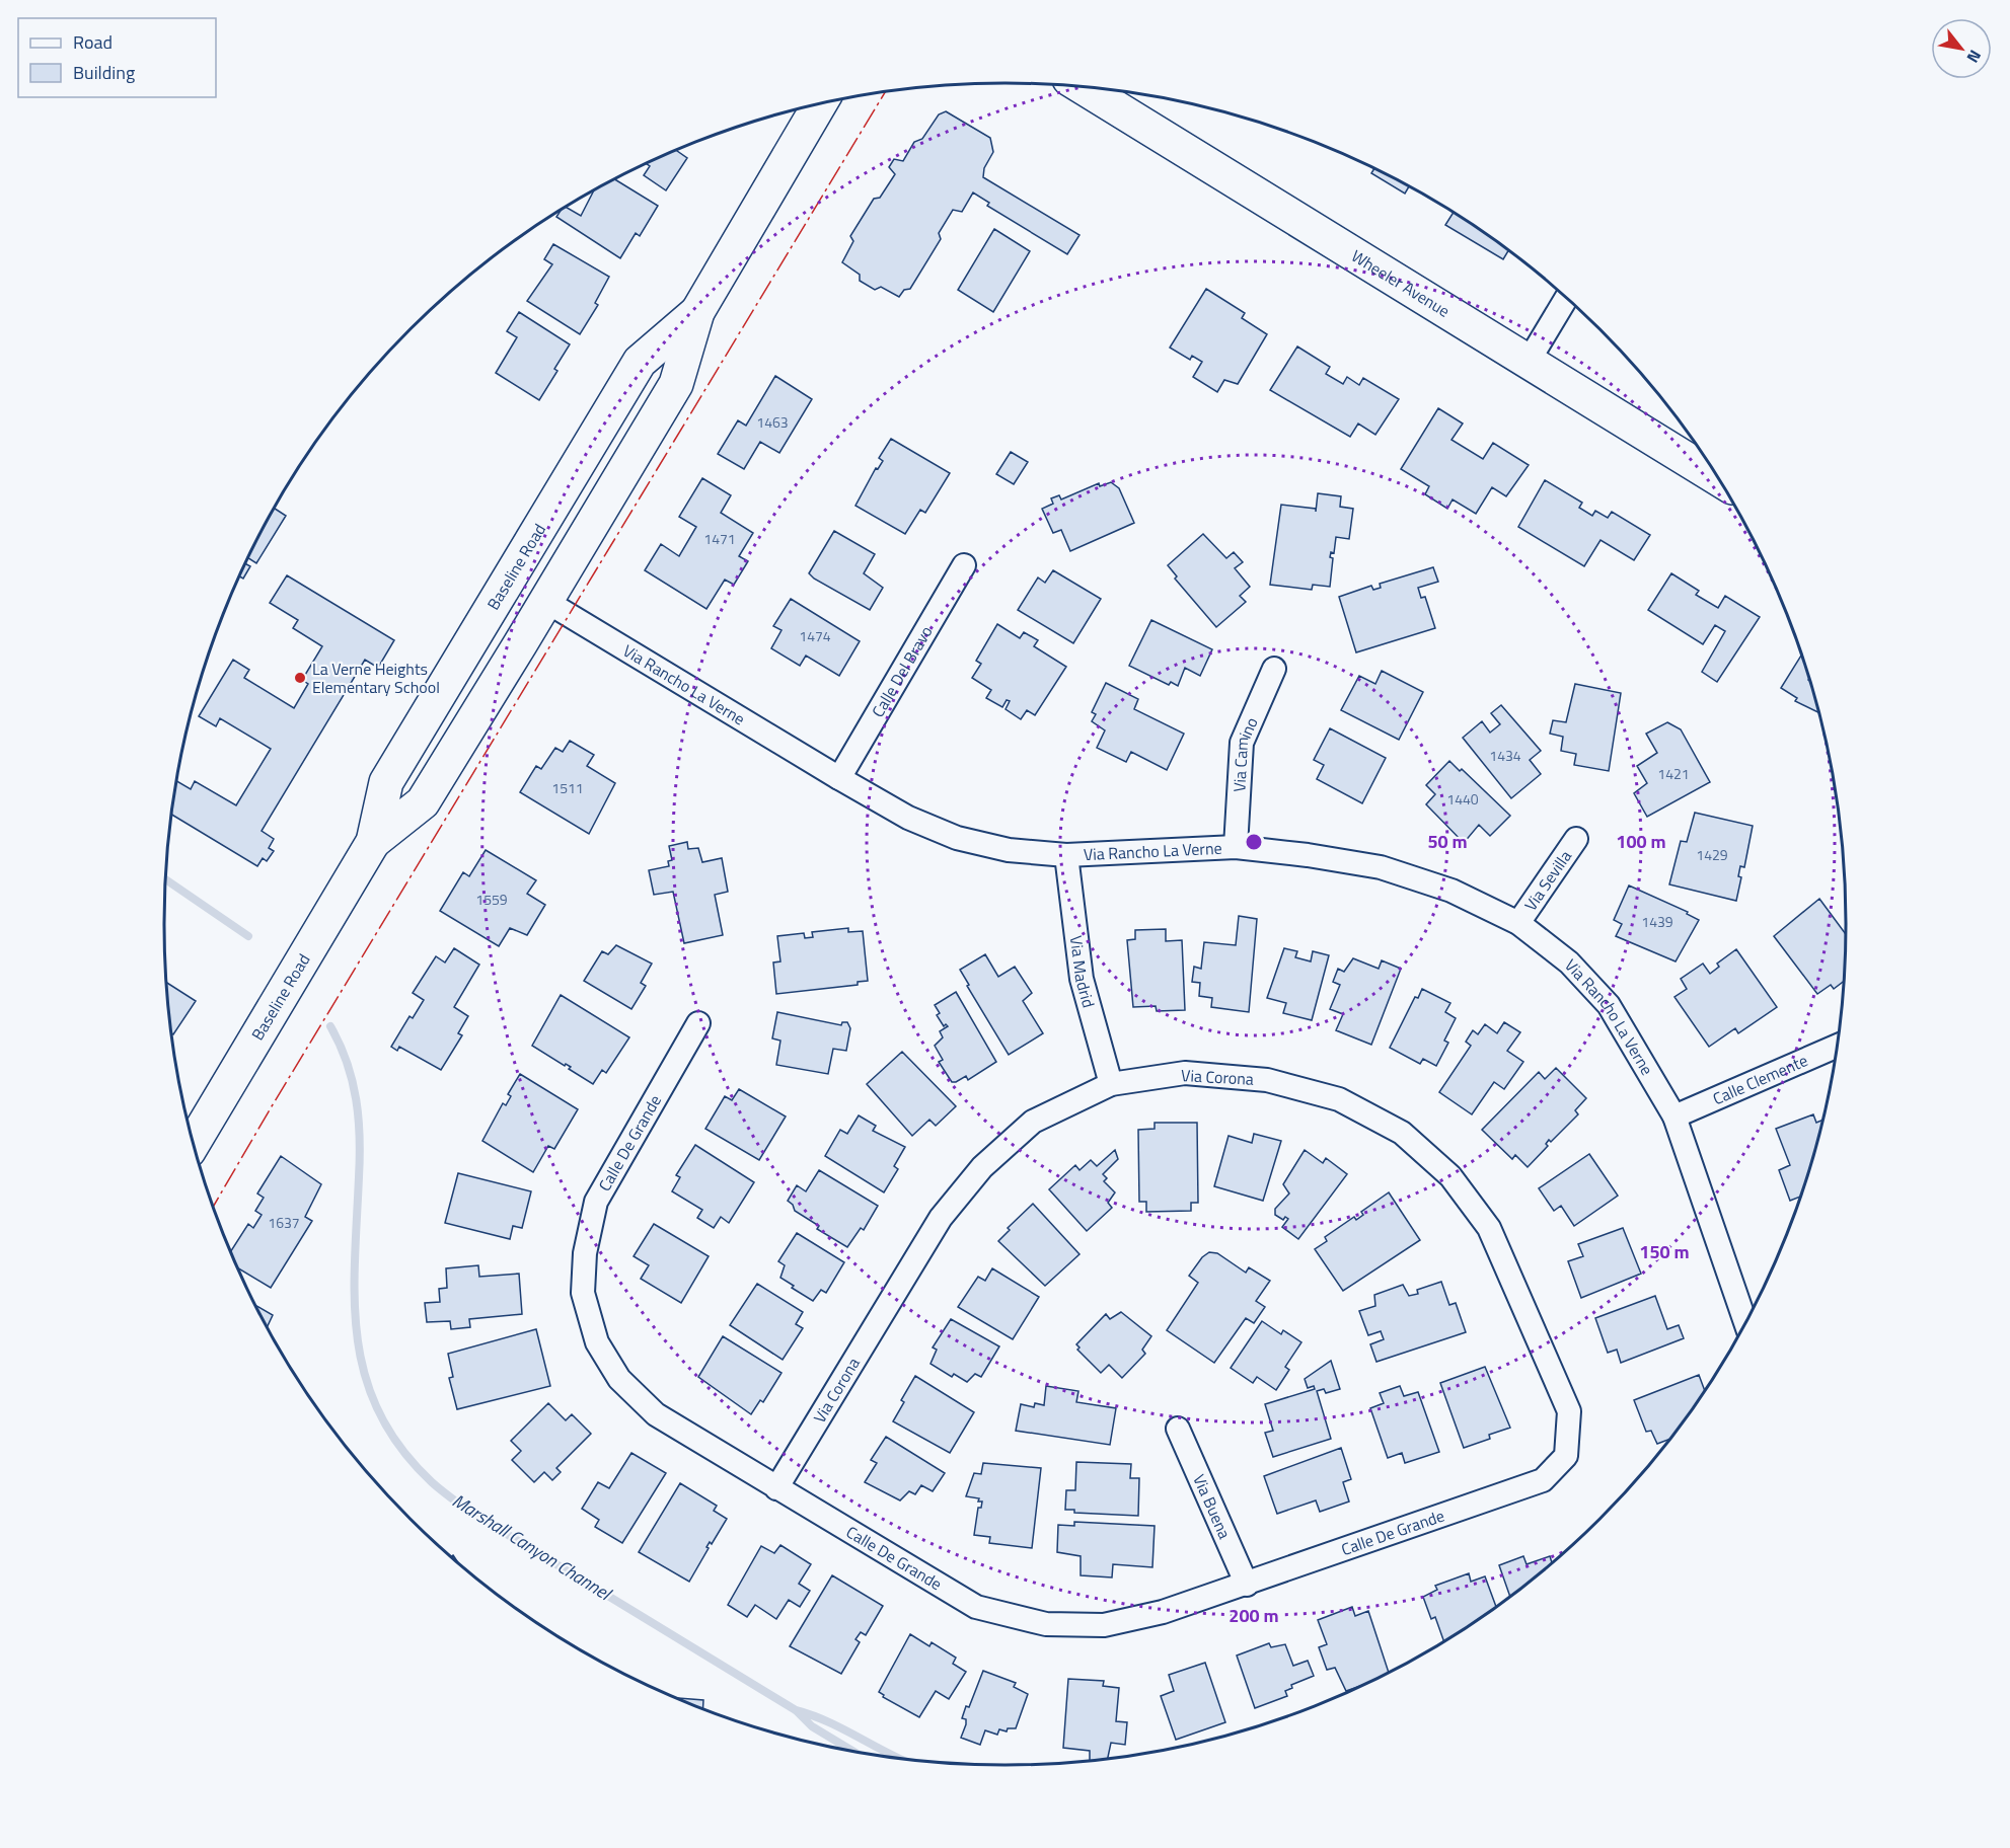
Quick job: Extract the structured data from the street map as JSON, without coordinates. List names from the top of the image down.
{
  "streets": {
    "main road": ["Wheeler Avenue", "Baseline Road"],
    "street": [
      "Calle Del Bravo",
      "Via Rancho La Verne",
      "Via Camino",
      "Via Sevilla",
      "Via Madrid",
      "Via Corona",
      "Calle Clemente",
      "Calle De Grande",
      "Via Buena"
    ]
  },
  "crossings": [
    ["Baseline Road", "Via Rancho La Verne"],
    ["Calle Del Bravo", "Via Rancho La Verne"],
    ["Via Rancho La Verne", "Via Camino"],
    ["Via Rancho La Verne", "Via Sevilla"],
    ["Via Rancho La Verne", "Via Madrid"],
    ["Via Rancho La Verne", "Calle Clemente"],
    ["Via Madrid", "Via Corona"],
    ["Via Corona", "Calle De Grande"],
    ["Calle De Grande", "Via Buena"]
  ],
  "water": ["Marshall Canyon Channel"],
  "places": ["La Verne Heights Elementary School"],
  "house_numbers": [
    "1463",
    "1471",
    "1474",
    "1434",
    "1421",
    "1511",
    "1440",
    "1429",
    "1559",
    "1439",
    "1637"
  ],
  "legend": ["Road", "Building"],
  "north": "bottom right",
  "rings": [
    "50 m",
    "100 m",
    "150 m",
    "200 m"
  ]
}
